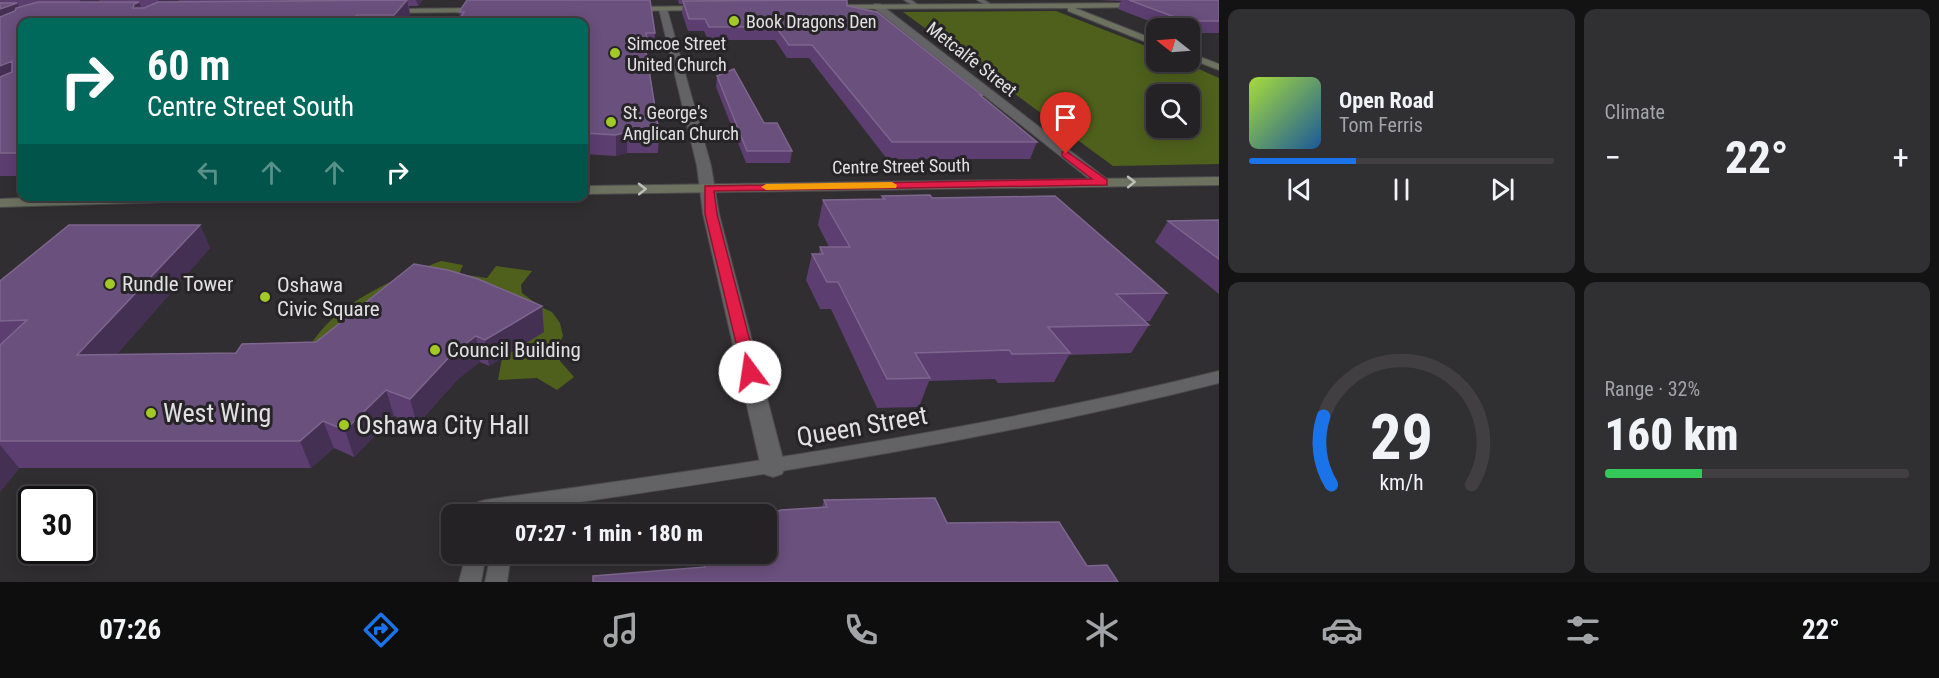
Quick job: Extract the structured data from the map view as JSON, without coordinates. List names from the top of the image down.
{
  "streets": {
    "main road": ["Centre Street South"],
    "street": ["Metcalfe Street"],
    "lane": ["Queen Street"]
  },
  "crossings": [
    ["Metcalfe Street", "Centre Street South"]
  ],
  "one_way": ["Centre Street South"],
  "places": [
    "Book Dragons Den",
    "Simcoe Street United Church",
    "St. George's Anglican Church",
    "Rundle Tower",
    "Oshawa Civic Square",
    "Council Building",
    "West Wing",
    "Oshawa City Hall"
  ],
  "north": "left",
  "page": {
    "tile": [
      "Climate",
      ["Range · 32%", "160 km"]
    ],
    "turn": ["60 m", "Centre Street South"],
    "song": ["Open Road", "Tom Ferris"],
    "heat": ["−", "22°", "+"],
    "limit": "30",
    "trip": "07:27 · 1 min · 180 m",
    "tabs": ["07:26", "22°"],
    "gauge": ["29", "km/h"]
  }
}
